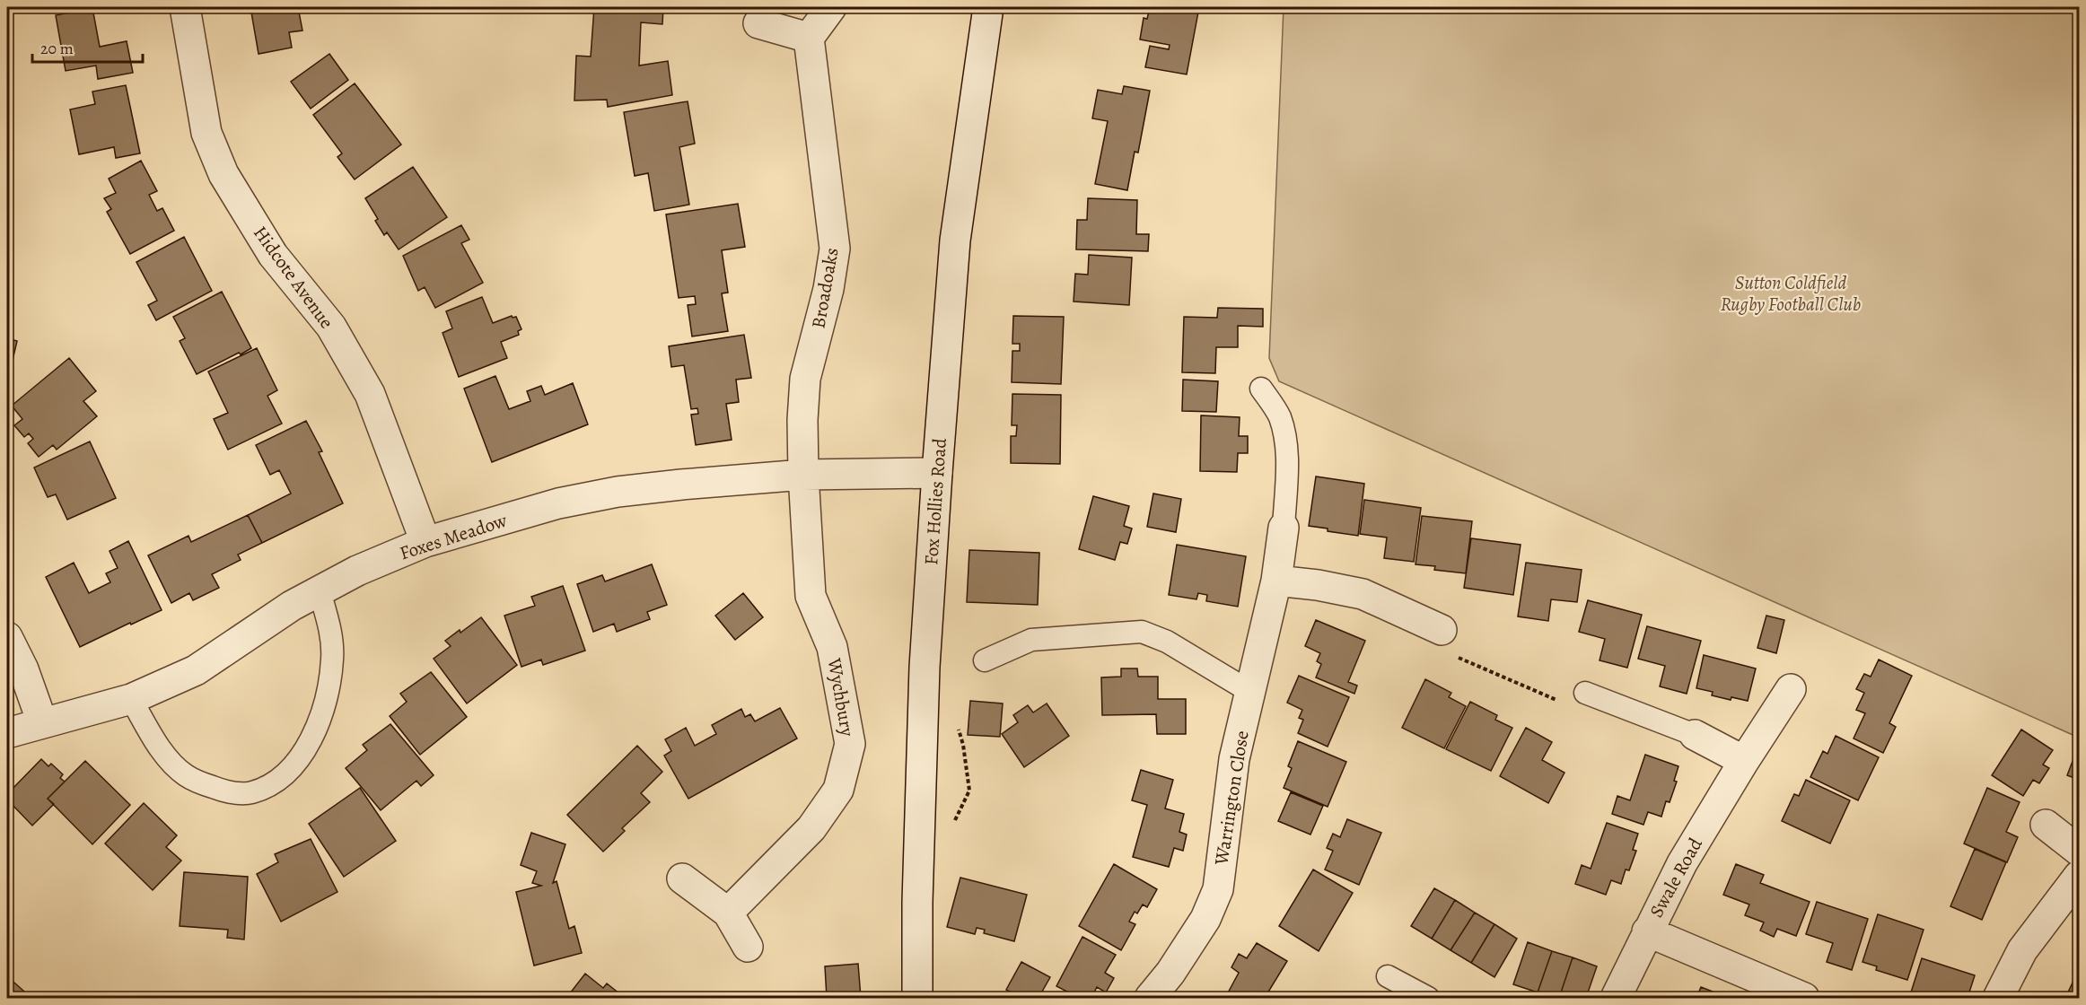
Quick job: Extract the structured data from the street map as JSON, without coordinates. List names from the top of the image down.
{
  "streets": {
    "street": [
      "Hidcote Avenue",
      "Broadoaks",
      "Fox Hollies Road",
      "Foxes Meadow",
      "Wychbury",
      "Warrington Close",
      "Swale Road"
    ]
  },
  "crossings": [
    ["Hidcote Avenue", "Foxes Meadow"],
    ["Broadoaks", "Foxes Meadow"],
    ["Broadoaks", "Wychbury"],
    ["Fox Hollies Road", "Foxes Meadow"],
    ["Foxes Meadow", "Wychbury"]
  ],
  "parks": ["Sutton Coldfield Rugby Football Club"],
  "scale_bar": "20 m"
}
